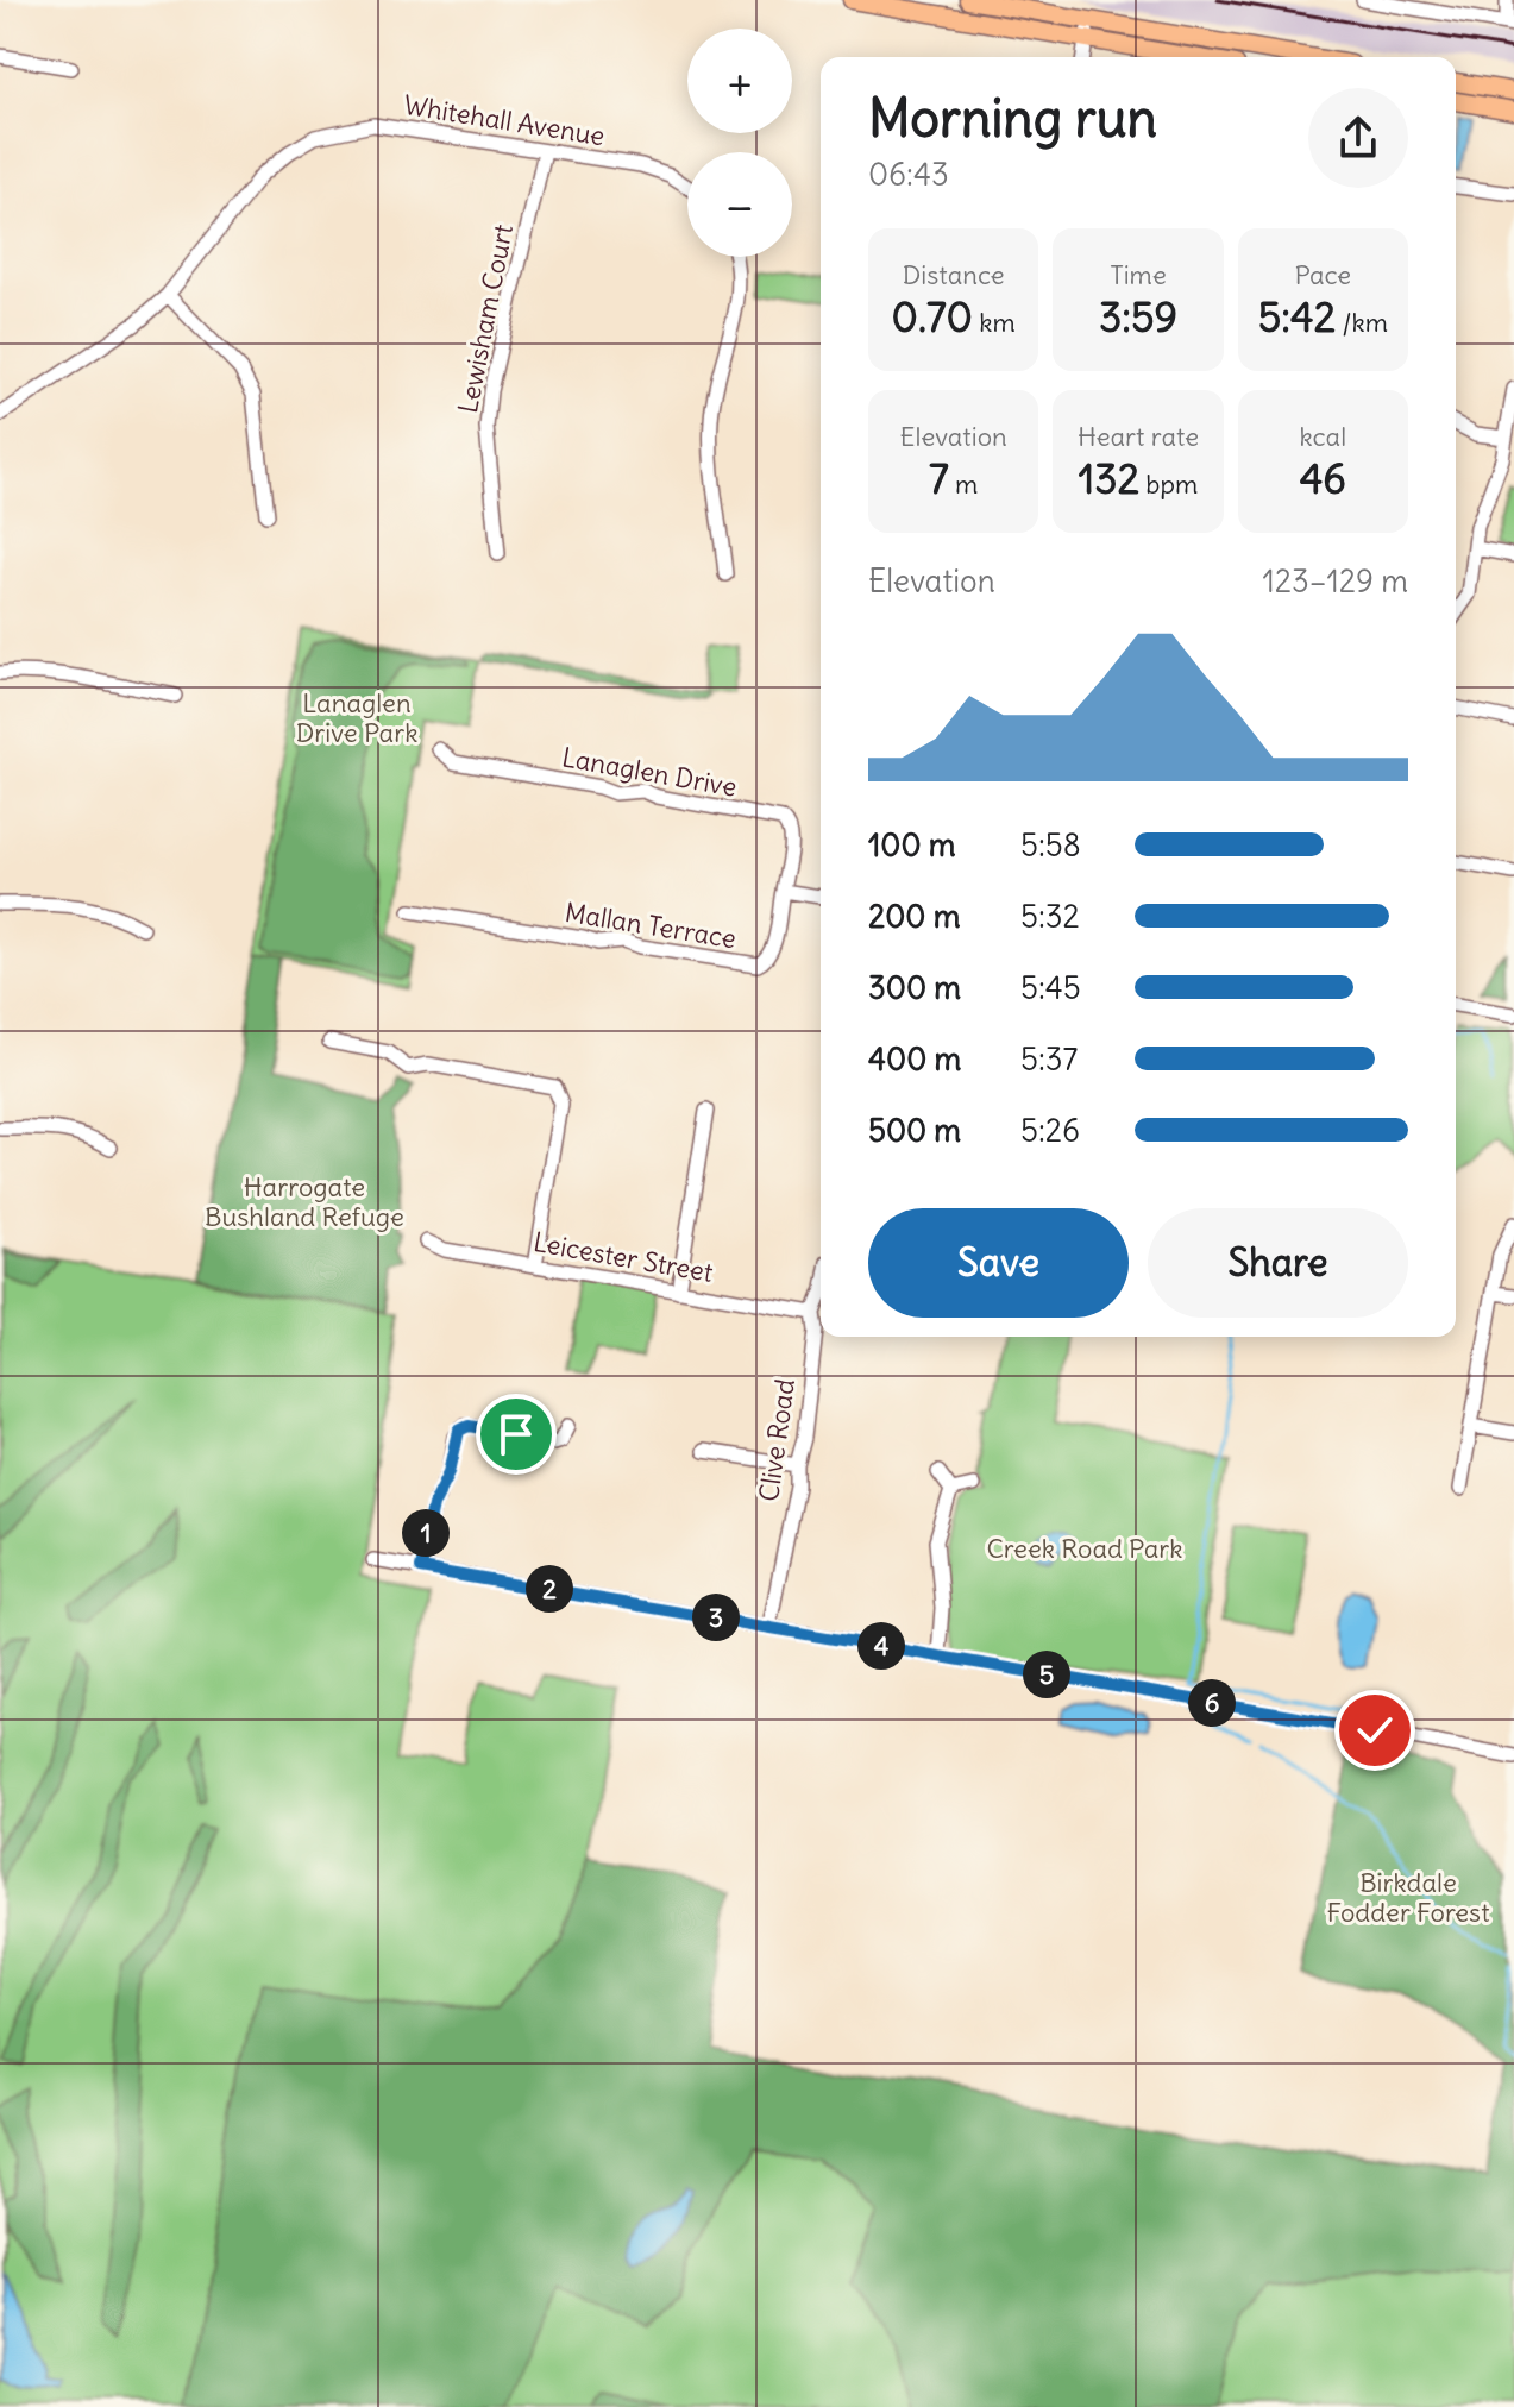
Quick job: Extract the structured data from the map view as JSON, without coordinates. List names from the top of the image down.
{
  "streets": {
    "street": [
      "Whitehall Avenue",
      "Lewisham Court",
      "Lanaglen Drive",
      "Mallan Terrace",
      "Leicester Street",
      "Clive Road"
    ]
  },
  "crossings": [
    ["Whitehall Avenue", "Lewisham Court"],
    ["Lanaglen Drive", "Mallan Terrace"],
    ["Leicester Street", "Clive Road"]
  ],
  "parks": [
    "Lanaglen Drive Park",
    "Harrogate Bushland Refuge",
    "Creek Road Park",
    "Birkdale Fodder Forest"
  ],
  "page": {
    "map_buttons": ["+", "−"],
    "heading": ["Morning run", "06:43"],
    "stats": [
      ["Distance", "0.70 km"],
      ["Time", "3:59"],
      ["Pace", "5:42 /km"],
      ["Elevation", "7 m"],
      ["Heart rate", "132 bpm"],
      ["kcal", "46"]
    ],
    "chart": ["Elevation", "123–129 m"],
    "list": [
      {
        "name": "100 m",
        "note": "5:58"
      },
      {
        "name": "200 m",
        "note": "5:32"
      },
      {
        "name": "300 m",
        "note": "5:45"
      },
      {
        "name": "400 m",
        "note": "5:37"
      },
      {
        "name": "500 m",
        "note": "5:26"
      }
    ],
    "buttons": ["Save", "Share"],
    "pins": [
      "1",
      "2",
      "3",
      "4",
      "5",
      "6"
    ]
  }
}
